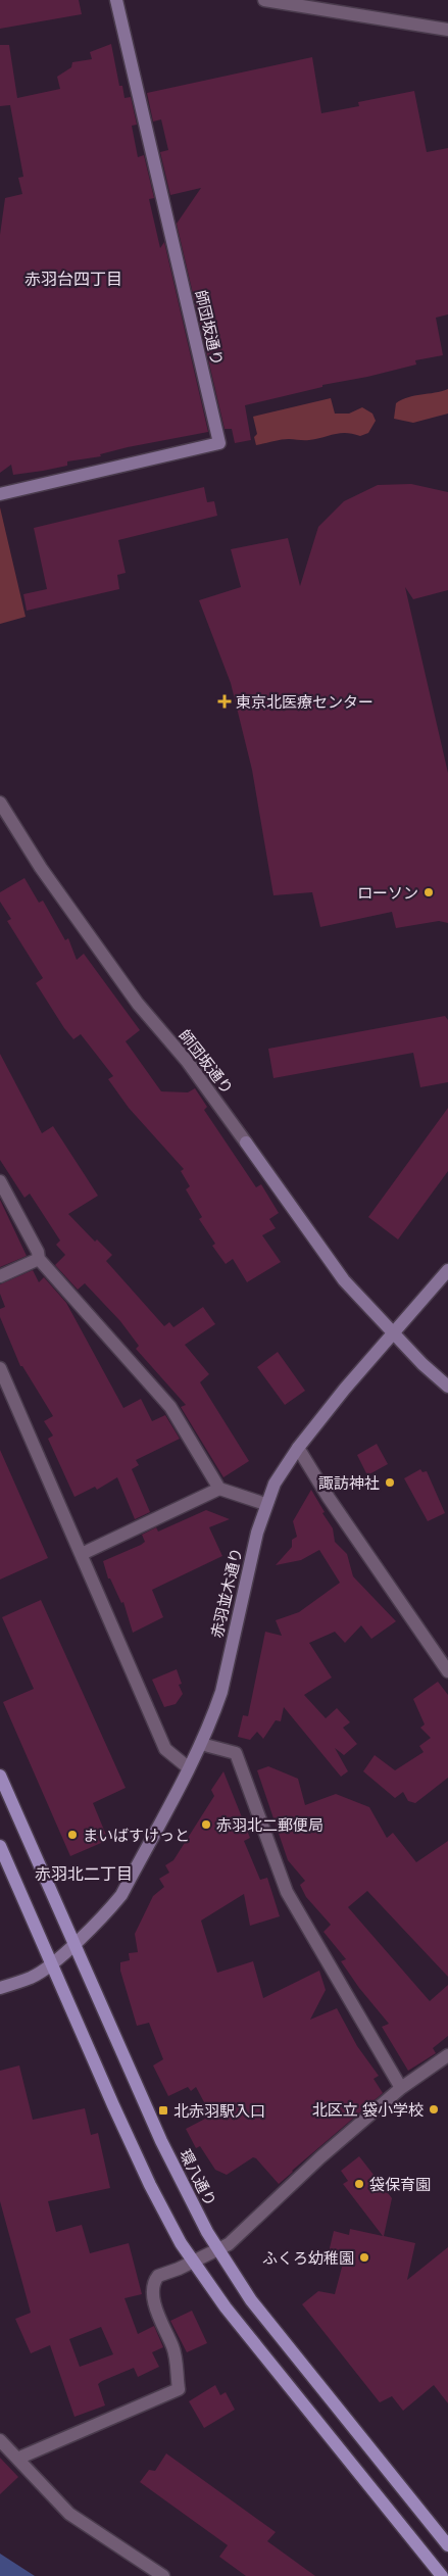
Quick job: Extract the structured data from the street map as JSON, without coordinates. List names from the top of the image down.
{
  "streets": {
    "main road": ["環八通り"],
    "street": ["師団坂通り", "赤羽並木通り"]
  },
  "crossings": [
    ["師団坂通り", "赤羽並木通り"],
    ["赤羽並木通り", "環八通り"]
  ],
  "districts": ["赤羽台四丁目", "赤羽北二丁目"],
  "places": {
    "health": ["東京北医療センター"],
    "other": [
      "ローソン",
      "諏訪神社",
      "赤羽北二郵便局",
      "まいばすけっと",
      "北区立 袋小学校",
      "袋保育園",
      "ふくろ幼稚園"
    ],
    "transit": ["北赤羽駅入口"]
  }
}
